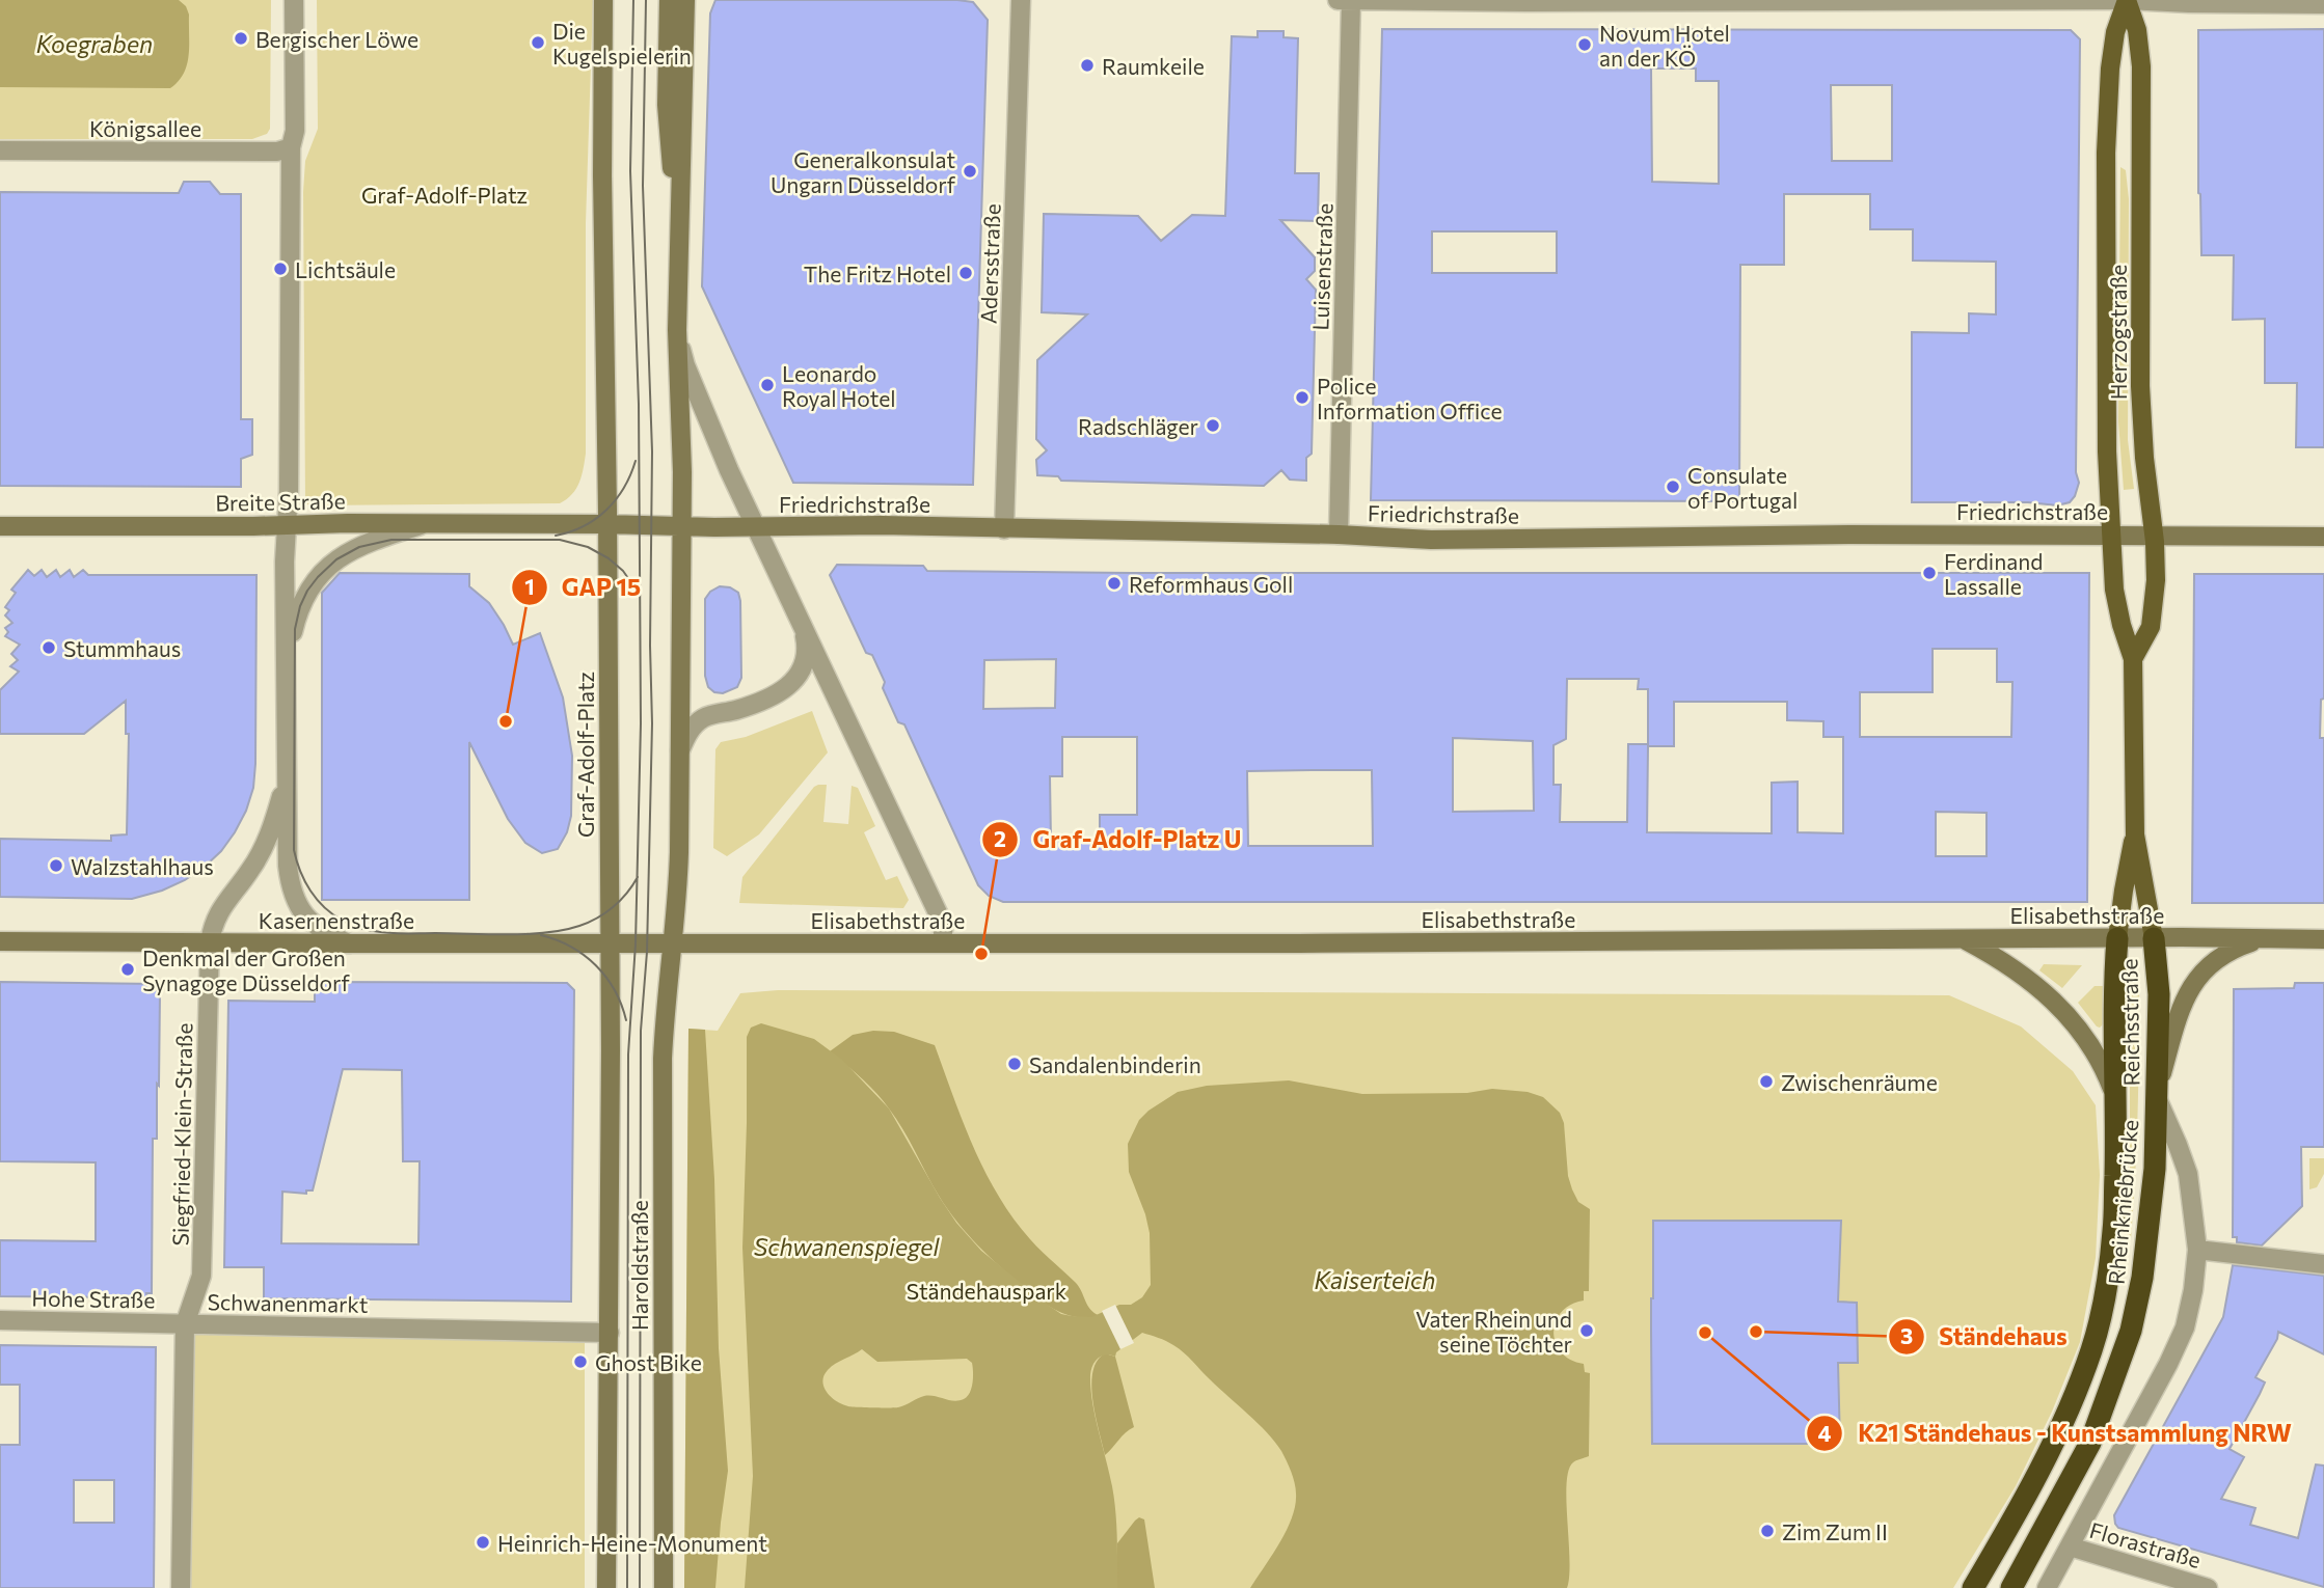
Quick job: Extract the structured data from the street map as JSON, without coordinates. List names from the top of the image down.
{
  "streets": {
    "highway": ["Reichsstraße", "Rheinkniebrücke"],
    "main road": [
      "Herzogstraße",
      "Breite Straße",
      "Friedrichstraße",
      "Graf-Adolf-Platz",
      "Elisabethstraße",
      "Kasernenstraße",
      "Haroldstraße"
    ],
    "street": [
      "Königsallee",
      "Adersstraße",
      "Luisenstraße",
      "Siegfried-Klein-Straße",
      "Hohe Straße",
      "Schwanenmarkt",
      "Florastraße"
    ]
  },
  "crossings": [
    ["Adersstraße", "Friedrichstraße"],
    ["Luisenstraße", "Friedrichstraße"],
    ["Herzogstraße", "Friedrichstraße"],
    ["Herzogstraße", "Elisabethstraße"],
    ["Herzogstraße", "Reichsstraße"],
    ["Breite Straße", "Friedrichstraße"],
    ["Friedrichstraße", "Graf-Adolf-Platz"],
    ["Graf-Adolf-Platz", "Kasernenstraße"],
    ["Graf-Adolf-Platz", "Haroldstraße"],
    ["Elisabethstraße", "Kasernenstraße"],
    ["Elisabethstraße", "Reichsstraße"],
    ["Elisabethstraße", "Haroldstraße"],
    ["Kasernenstraße", "Siegfried-Klein-Straße"],
    ["Kasernenstraße", "Haroldstraße"],
    ["Reichsstraße", "Rheinkniebrücke"],
    ["Reichsstraße", "Florastraße"],
    ["Siegfried-Klein-Straße", "Hohe Straße"],
    ["Siegfried-Klein-Straße", "Schwanenmarkt"],
    ["Haroldstraße", "Schwanenmarkt"],
    ["Hohe Straße", "Schwanenmarkt"]
  ],
  "water": ["Koegraben", "Schwanenspiegel", "Kaiserteich"],
  "parks": ["Graf-Adolf-Platz", "Ständehauspark"],
  "places": [
    "Bergischer Löwe",
    "Die Kugelspielerin",
    "Novum Hotel an der KÖ",
    "Raumkeile",
    "Generalkonsulat Ungarn Düsseldorf",
    "Lichtsäule",
    "The Fritz Hotel",
    "Leonardo Royal Hotel",
    "Police Information Office",
    "Radschläger",
    "Consulate of Portugal",
    "Ferdinand Lassalle",
    "Reformhaus Goll",
    "Stummhaus",
    "GAP 15",
    "Walzstahlhaus",
    "Graf-Adolf-Platz U",
    "Denkmal der Großen Synagoge Düsseldorf",
    "Sandalenbinderin",
    "Zwischenräume",
    "Vater Rhein und seine Töchter",
    "Ständehaus",
    "K21 Ständehaus - Kunstsammlung NRW",
    "Ghost Bike",
    "Zim Zum II",
    "Heinrich-Heine-Monument"
  ]
}
